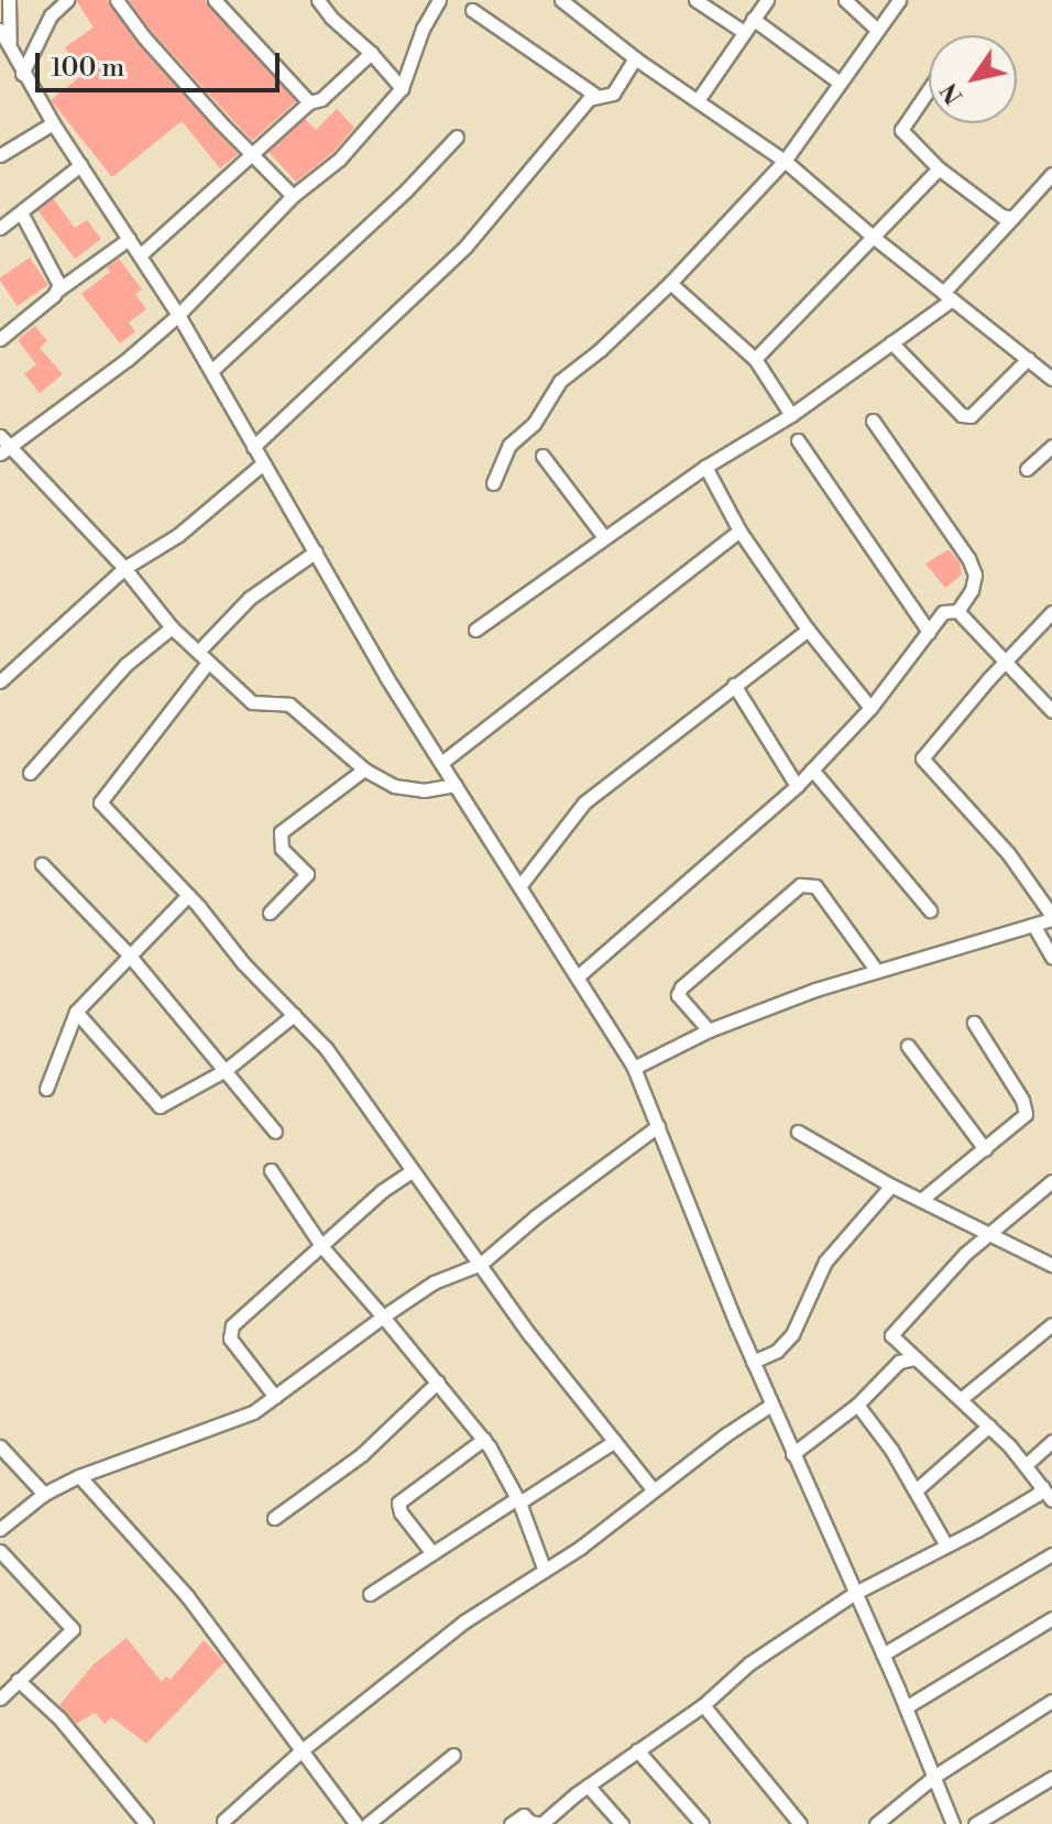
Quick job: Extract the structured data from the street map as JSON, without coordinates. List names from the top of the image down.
{
  "scale_bar": "100 m",
  "north": "bottom left"
}
